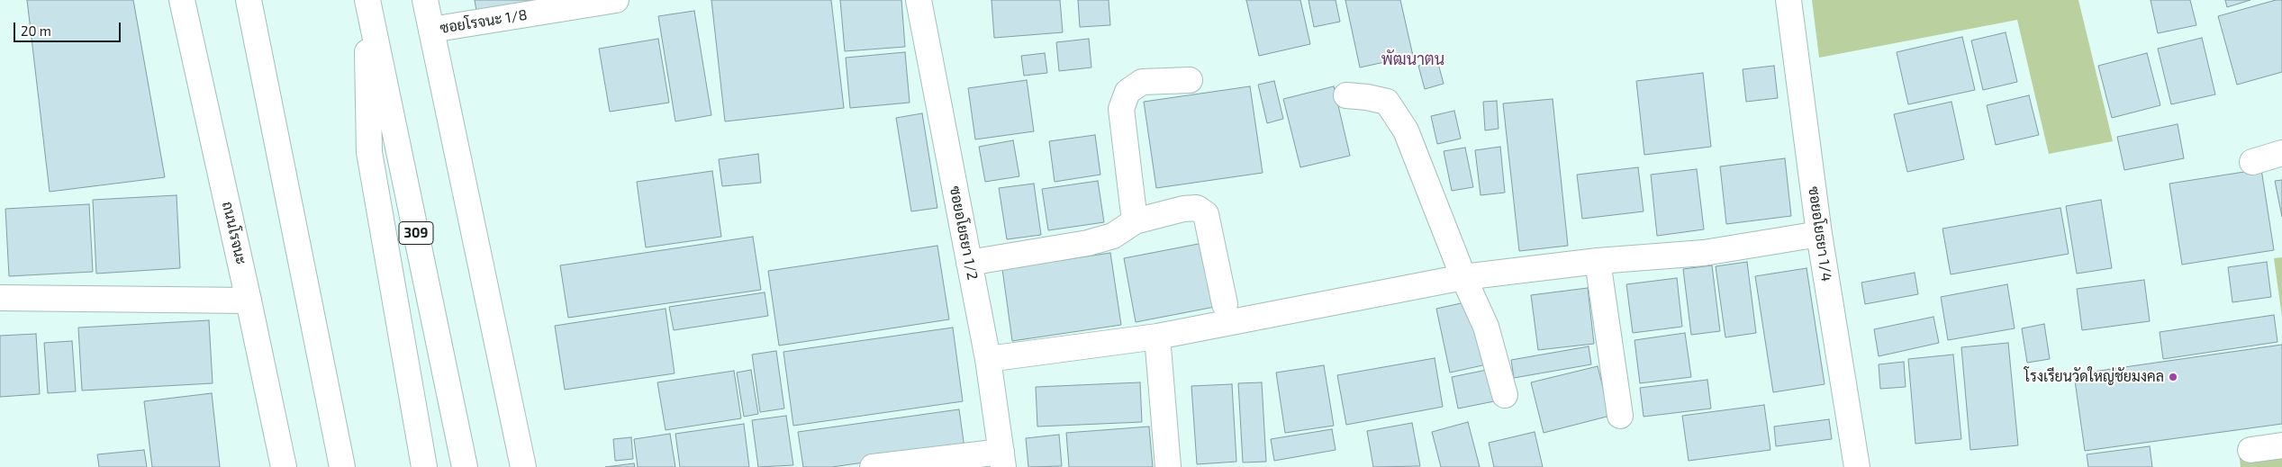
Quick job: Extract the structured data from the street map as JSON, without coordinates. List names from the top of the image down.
{
  "streets": {
    "main road": [
      "ซอยโรจนะ 1/8",
      "ถนนโรจนะ",
      "309",
      "ซอยอโยธยา 1/2",
      "ซอยอโยธยา 1/4"
    ]
  },
  "districts": ["พัฒนาตน"],
  "places": ["โรงเรียนวัดใหญ่ชัยมงคล"],
  "scale_bar": "20 m"
}
